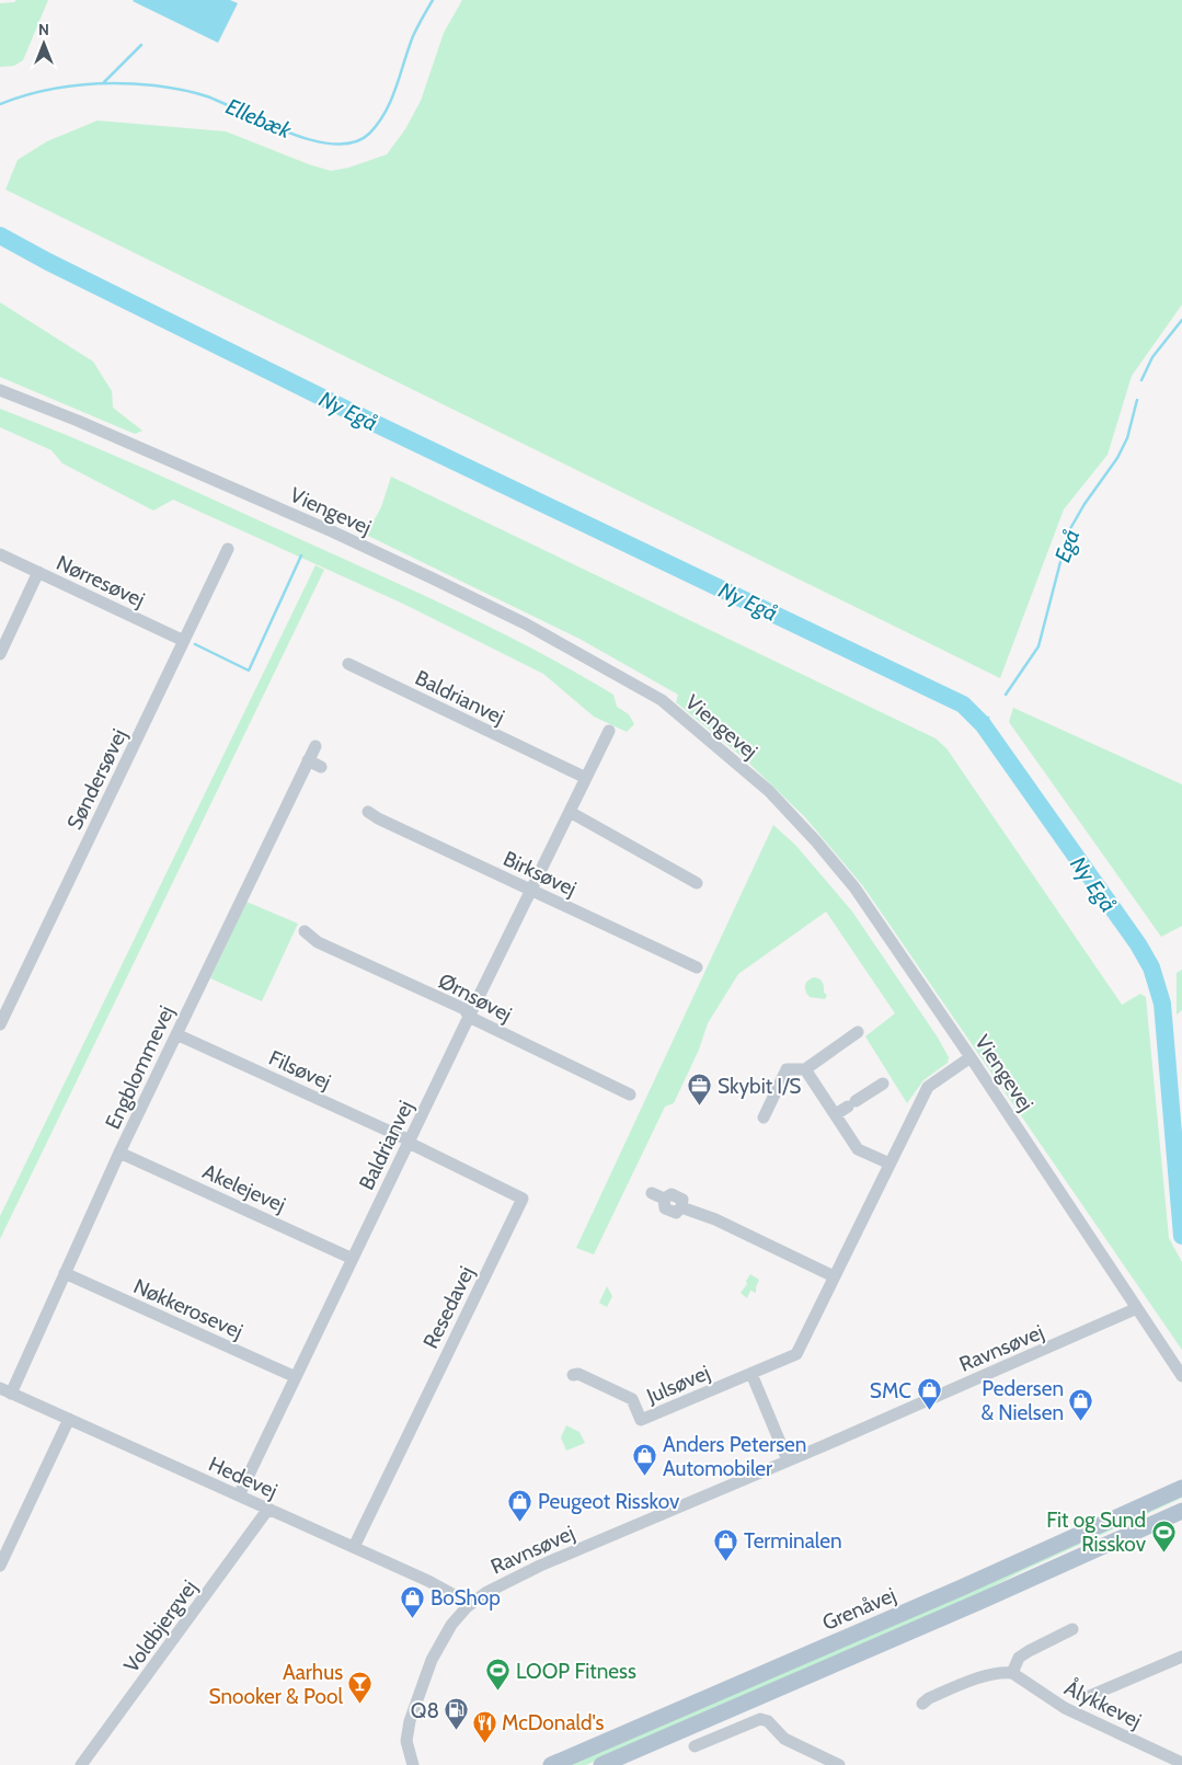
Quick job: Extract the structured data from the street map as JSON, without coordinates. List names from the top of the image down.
{
  "streets": {
    "main road": ["Grenåvej"],
    "street": [
      "Viengevej",
      "Nørresøvej",
      "Baldrianvej",
      "Søndersøvej",
      "Birksøvej",
      "Ørnsøvej",
      "Engblommevej",
      "Filsøvej",
      "Akelejevej",
      "Resedavej",
      "Nøkkerosevej",
      "Ravnsøvej",
      "Julsøvej",
      "Hedevej",
      "Voldbjergvej",
      "Ålykkevej"
    ]
  },
  "crossings": [
    ["Viengevej", "Ravnsøvej"],
    ["Viengevej", "Julsøvej"],
    ["Nørresøvej", "Søndersøvej"],
    ["Baldrianvej", "Birksøvej"],
    ["Baldrianvej", "Ørnsøvej"],
    ["Baldrianvej", "Filsøvej"],
    ["Baldrianvej", "Akelejevej"],
    ["Baldrianvej", "Resedavej"],
    ["Baldrianvej", "Nøkkerosevej"],
    ["Baldrianvej", "Hedevej"],
    ["Engblommevej", "Filsøvej"],
    ["Engblommevej", "Akelejevej"],
    ["Engblommevej", "Nøkkerosevej"],
    ["Engblommevej", "Hedevej"],
    ["Filsøvej", "Resedavej"],
    ["Resedavej", "Hedevej"],
    ["Ravnsøvej", "Hedevej"],
    ["Hedevej", "Voldbjergvej"]
  ],
  "water": ["Ellebæk", "Ny Egå", "Egå"],
  "places": {
    "office": ["Skybit I/S"],
    "shop": [
      "SMC",
      "Pedersen & Nielsen",
      "Anders Petersen Automobiler",
      "Peugeot Risskov",
      "Terminalen",
      "BoShop"
    ],
    "sports": ["Fit og Sund Risskov", "LOOP Fitness"],
    "bar": ["Aarhus Snooker & Pool"],
    "fuel station": ["Q8"],
    "restaurant": ["McDonald's"]
  },
  "north": "top"
}
